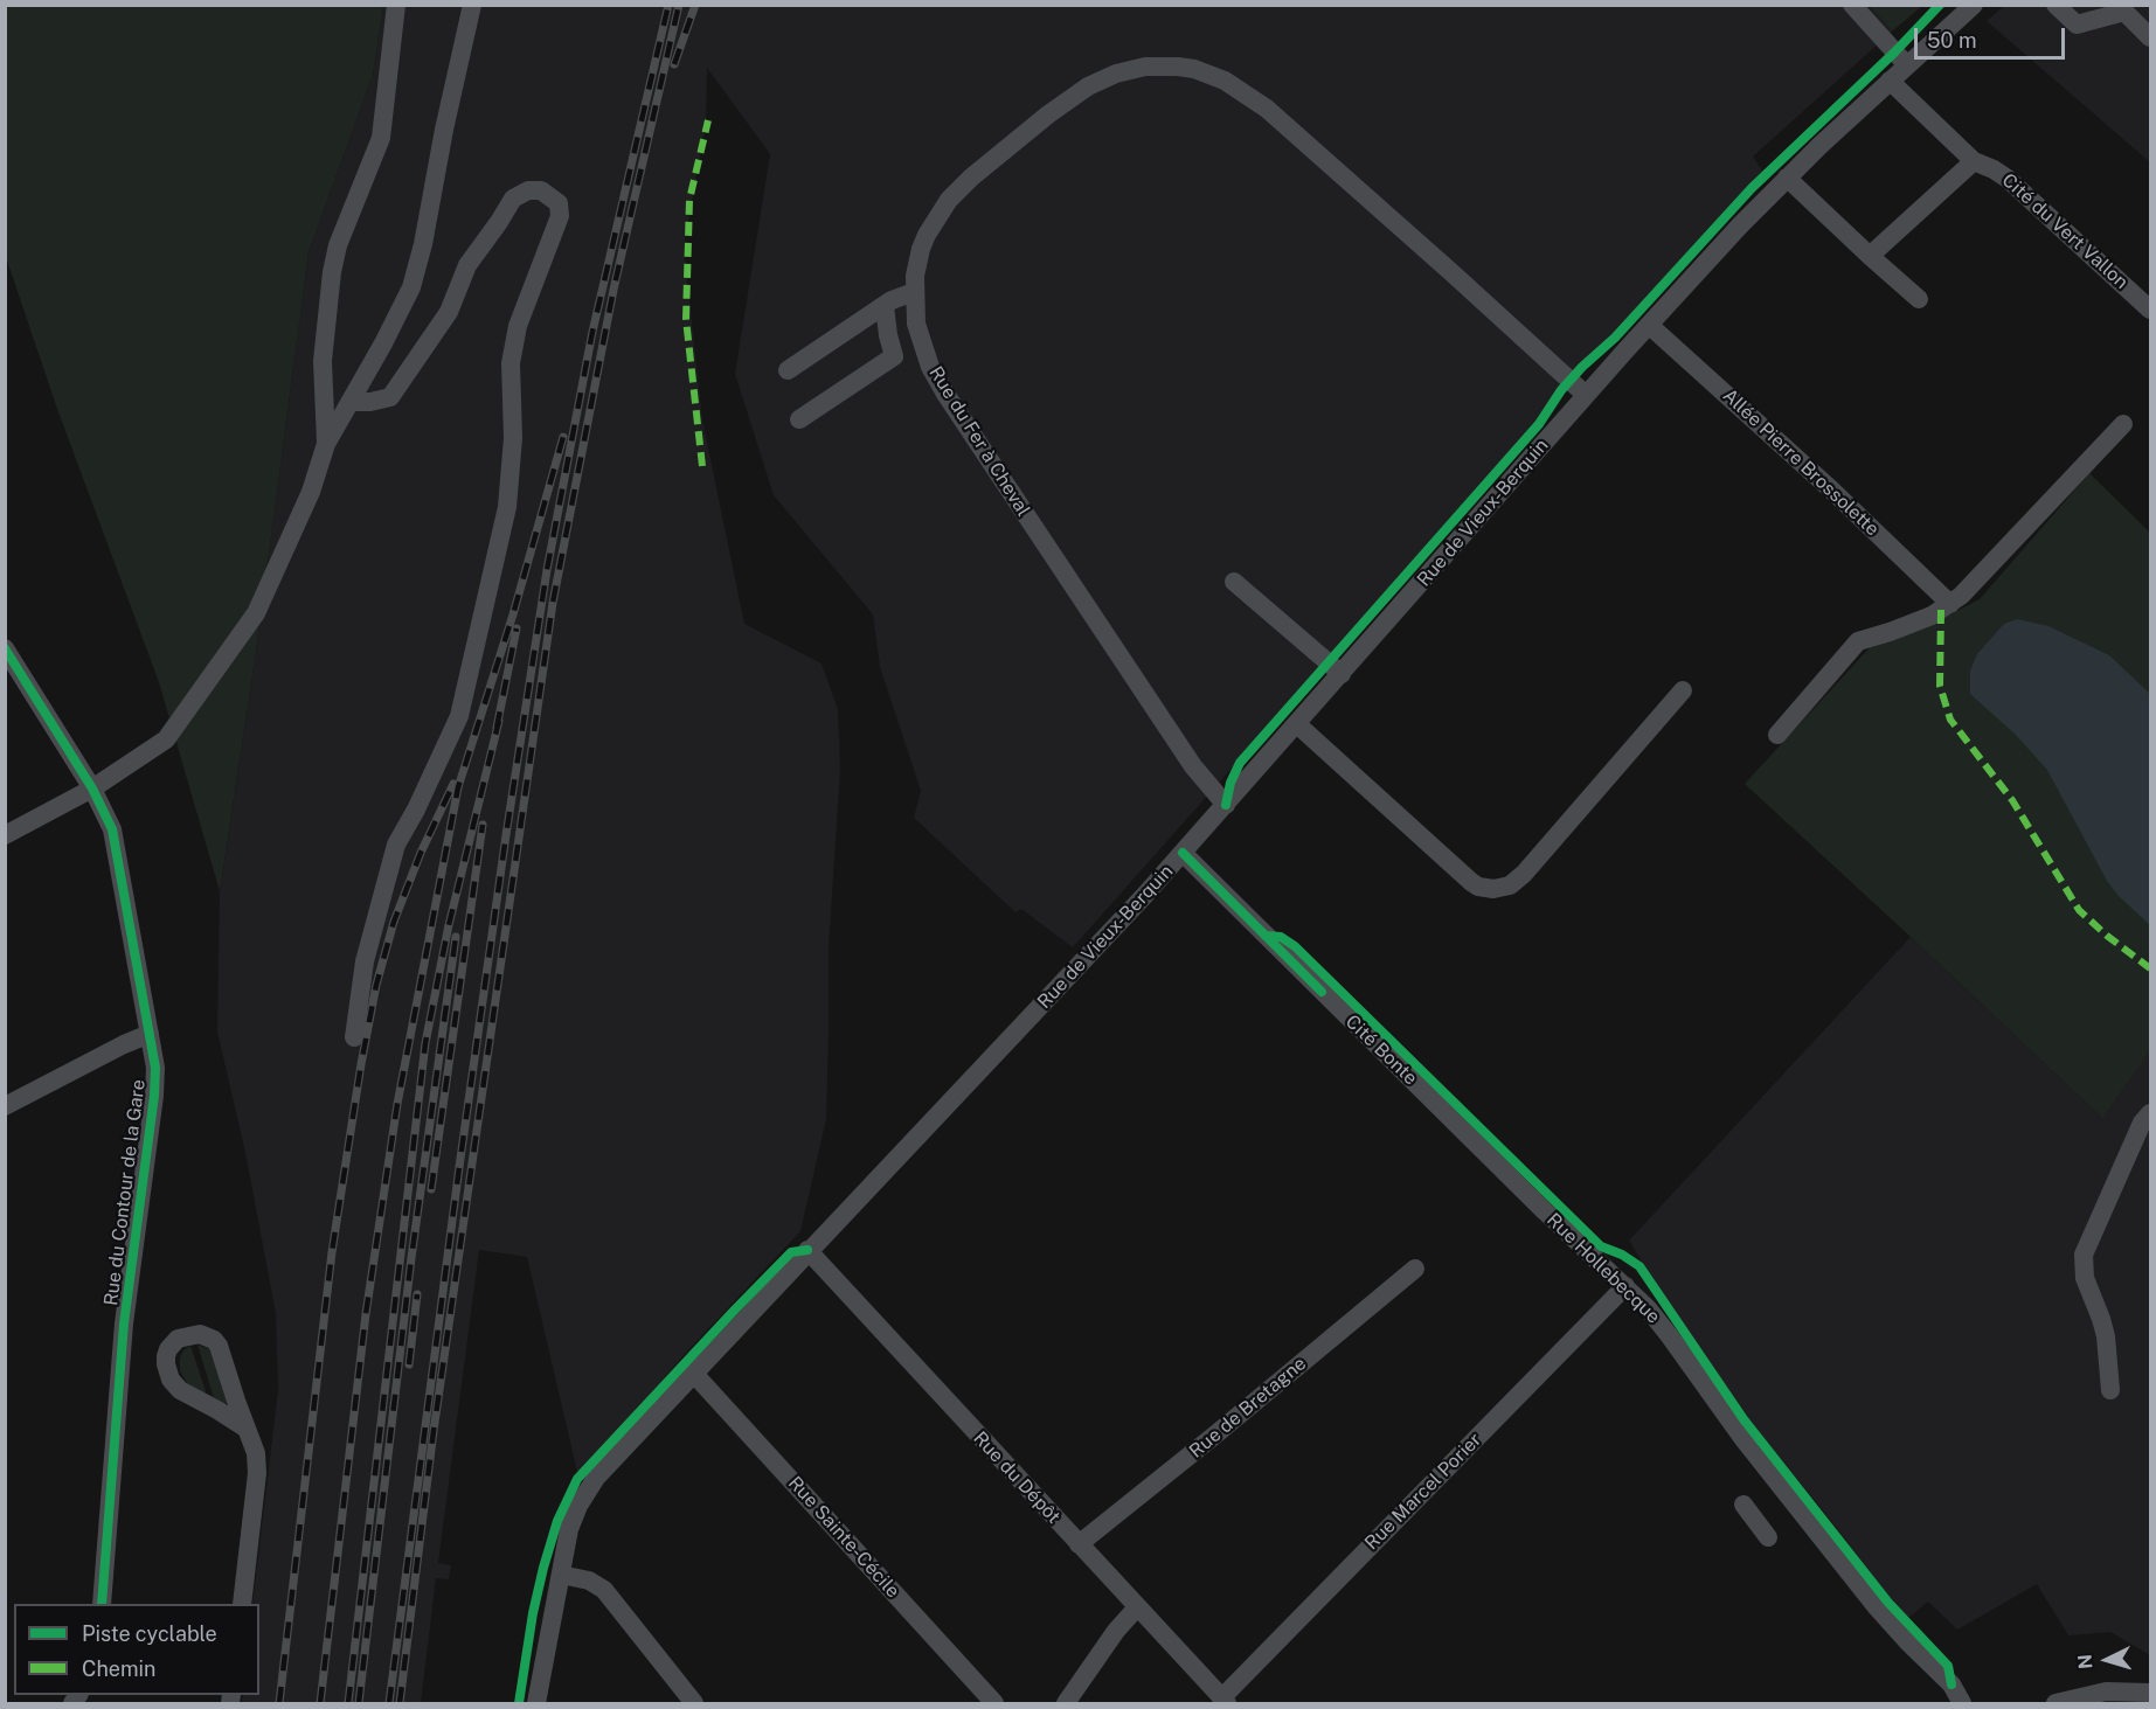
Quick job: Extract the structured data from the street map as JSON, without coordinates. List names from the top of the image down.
{
  "streets": {
    "street": [
      "Cité du Vert Vallon",
      "Rue du Fer à Cheval",
      "Allée Pierre Brossolette",
      "Rue de Vieux-Berquin",
      "Cité Bonte",
      "Rue du Contour de la Gare",
      "Rue Hollebecque",
      "Rue de Bretagne",
      "Rue du Dépôt",
      "Rue Marcel Porier",
      "Rue Sainte-Cécile"
    ]
  },
  "crossings": [
    ["Cité du Vert Vallon", "Rue de Vieux-Berquin"],
    ["Rue du Fer à Cheval", "Rue de Vieux-Berquin"],
    ["Allée Pierre Brossolette", "Rue de Vieux-Berquin"],
    ["Rue de Vieux-Berquin", "Cité Bonte"],
    ["Rue de Vieux-Berquin", "Rue du Dépôt"],
    ["Rue de Vieux-Berquin", "Rue Sainte-Cécile"],
    ["Cité Bonte", "Rue Hollebecque"],
    ["Rue Hollebecque", "Rue Marcel Porier"],
    ["Rue de Bretagne", "Rue du Dépôt"],
    ["Rue du Dépôt", "Rue Marcel Porier"]
  ],
  "legend": ["Piste cyclable", "Chemin"],
  "scale_bar": "50 m",
  "north": "left"
}
